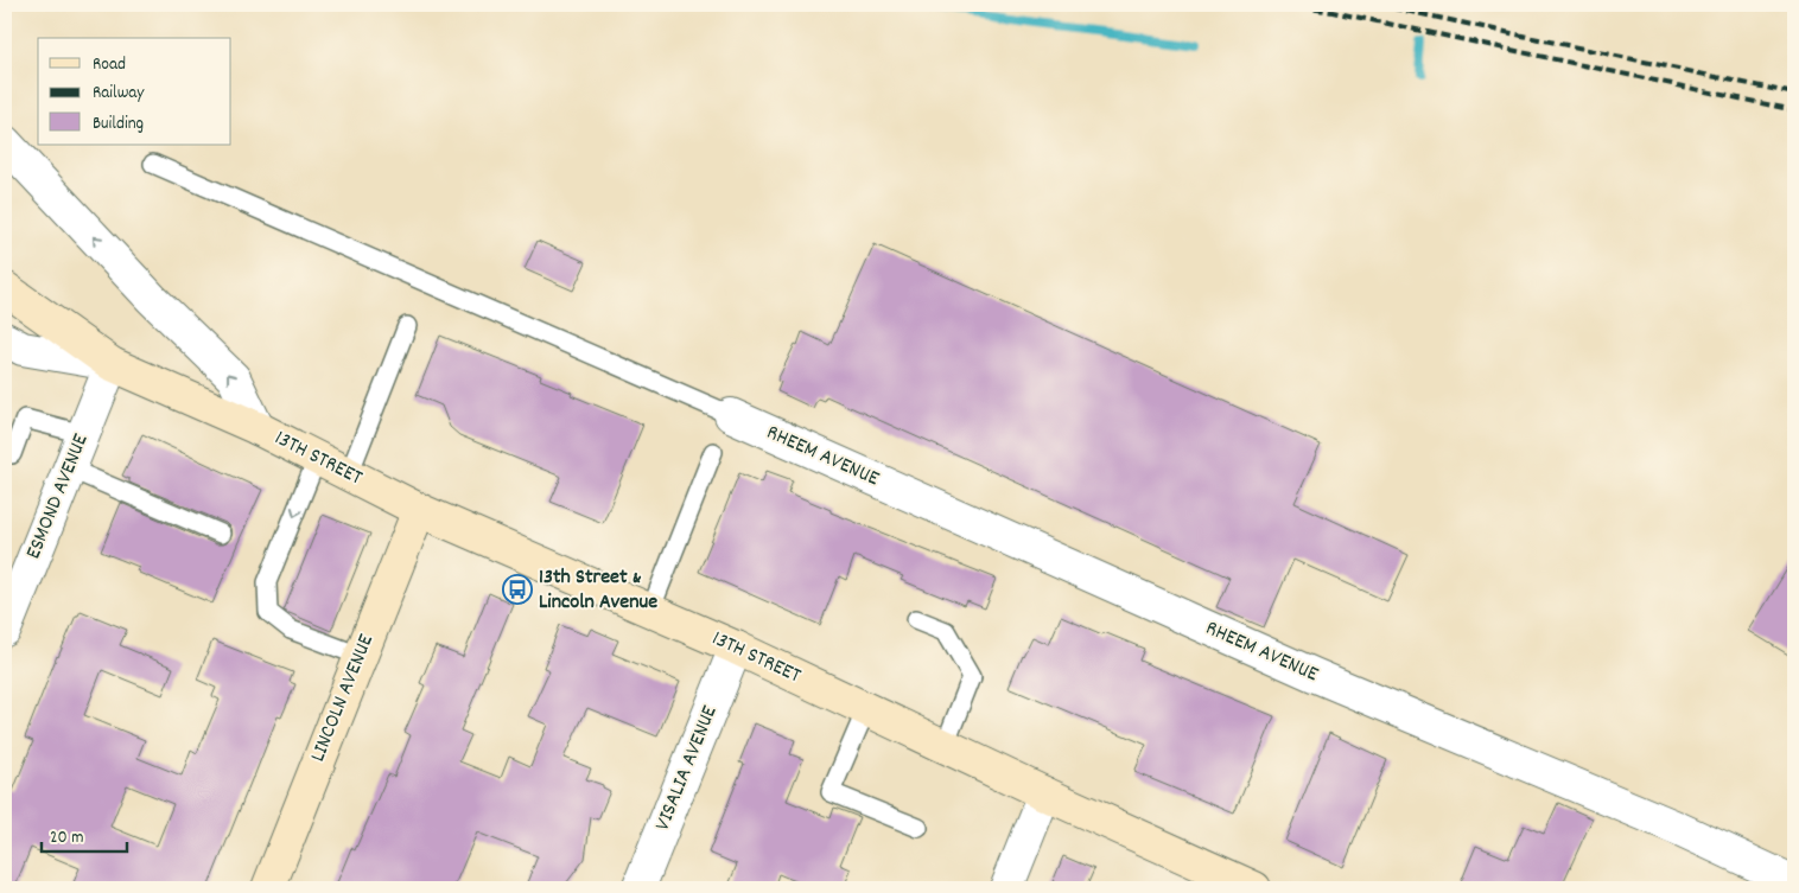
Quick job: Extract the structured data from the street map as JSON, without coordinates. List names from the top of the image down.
{
  "streets": {
    "main road": ["13TH STREET", "LINCOLN AVENUE"],
    "street": ["RHEEM AVENUE", "ESMOND AVENUE", "VISALIA AVENUE"]
  },
  "crossings": [
    ["13TH STREET", "ESMOND AVENUE"],
    ["13TH STREET", "LINCOLN AVENUE"],
    ["13TH STREET", "VISALIA AVENUE"]
  ],
  "places": {
    "bus stop": ["13th Street & Lincoln Avenue"]
  },
  "legend": ["Road", "Railway", "Building"],
  "scale_bar": "20 m"
}
